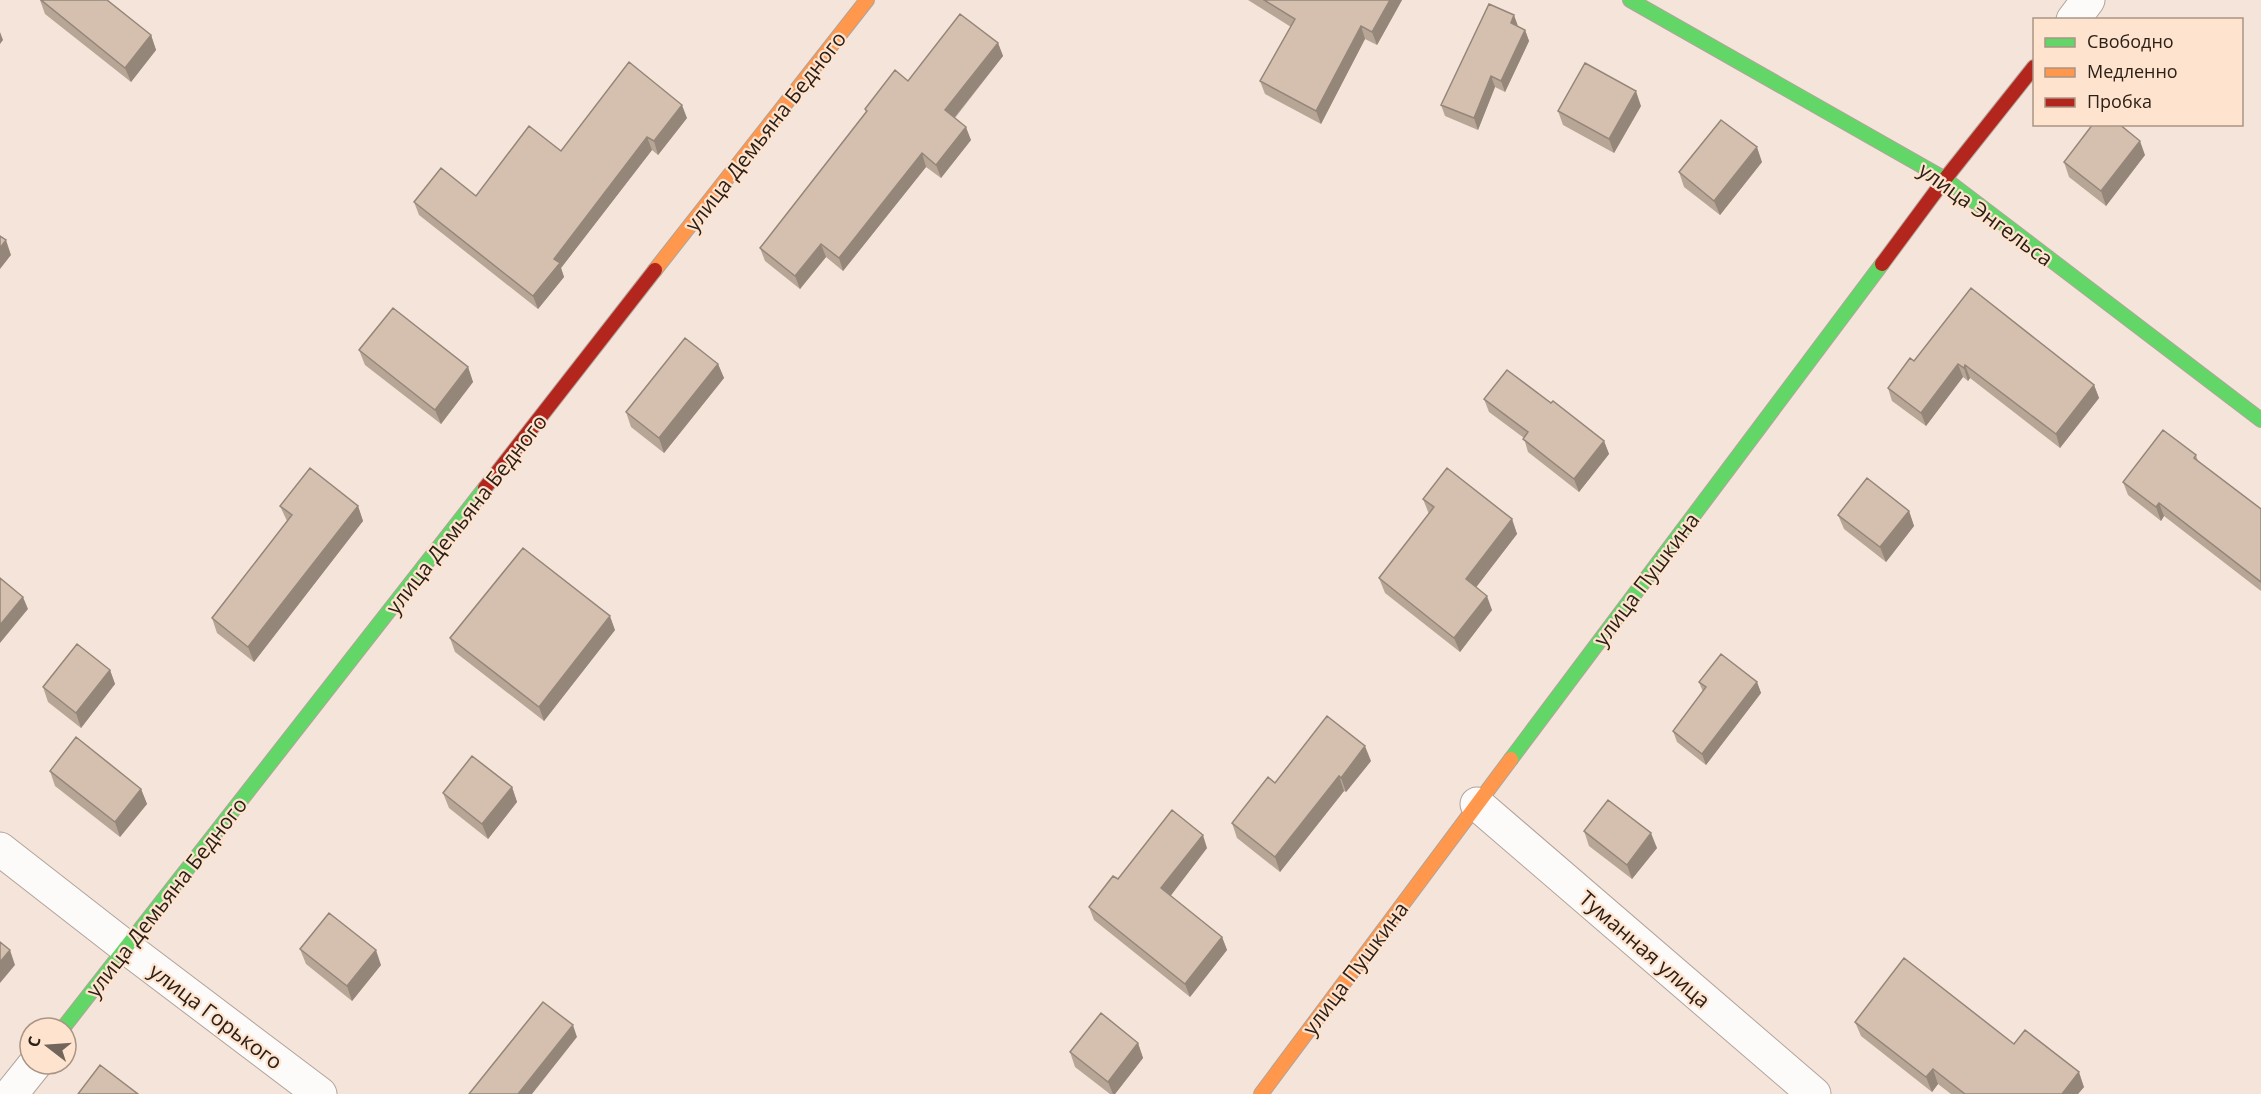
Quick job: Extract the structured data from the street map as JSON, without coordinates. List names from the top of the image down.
{
  "streets": {
    "street": [
      "улица Демьяна Бедного",
      "улица Энгельса",
      "улица Пушкина",
      "Туманная улица",
      "улица Горького"
    ]
  },
  "crossings": [
    ["улица Демьяна Бедного", "улица Горького"],
    ["улица Энгельса", "улица Пушкина"],
    ["улица Пушкина", "Туманная улица"]
  ],
  "legend": ["Свободно", "Медленно", "Пробка"],
  "north": "left"
}
